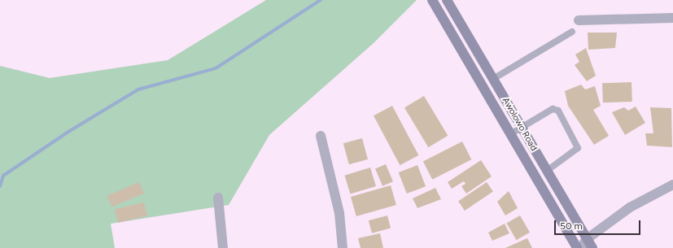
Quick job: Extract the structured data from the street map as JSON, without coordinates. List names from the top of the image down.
{
  "streets": {
    "main road": ["Awolowo Road"]
  },
  "scale_bar": "50 m"
}
